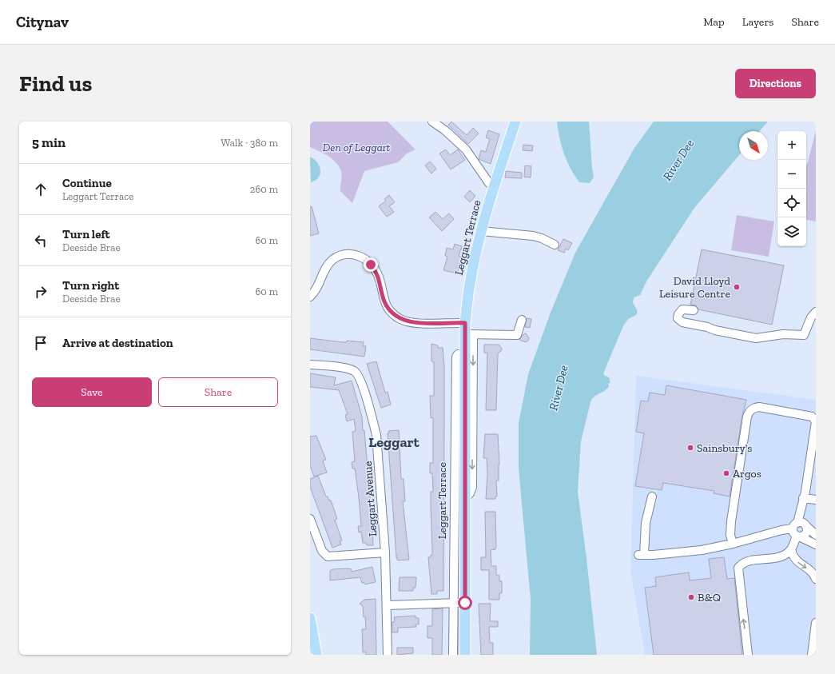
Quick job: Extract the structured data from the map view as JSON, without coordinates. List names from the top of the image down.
{
  "streets": {
    "main road": ["Leggart Terrace"],
    "street": ["Leggart Avenue"]
  },
  "districts": ["Leggart"],
  "water": ["River Dee"],
  "parks": ["Den of Leggart"],
  "places": [
    "David Lloyd Leisure Centre",
    "Sainsbury's",
    "Argos",
    "B&Q"
  ],
  "north": "bottom right",
  "page": {
    "header": "Citynav",
    "nav": ["Map", "Layers", "Share"],
    "buttons": [
      "Directions",
      ["Save", "Share"]
    ],
    "title": "Find us",
    "heading": ["5 min", "Walk · 380 m"],
    "map_buttons": ["+", "−"],
    "list": [
      ["Continue", "Leggart Terrace", "260 m"],
      ["Turn left", "Deeside Brae", "60 m"],
      ["Turn right", "Deeside Brae", "60 m"],
      "Arrive at destination"
    ]
  }
}
